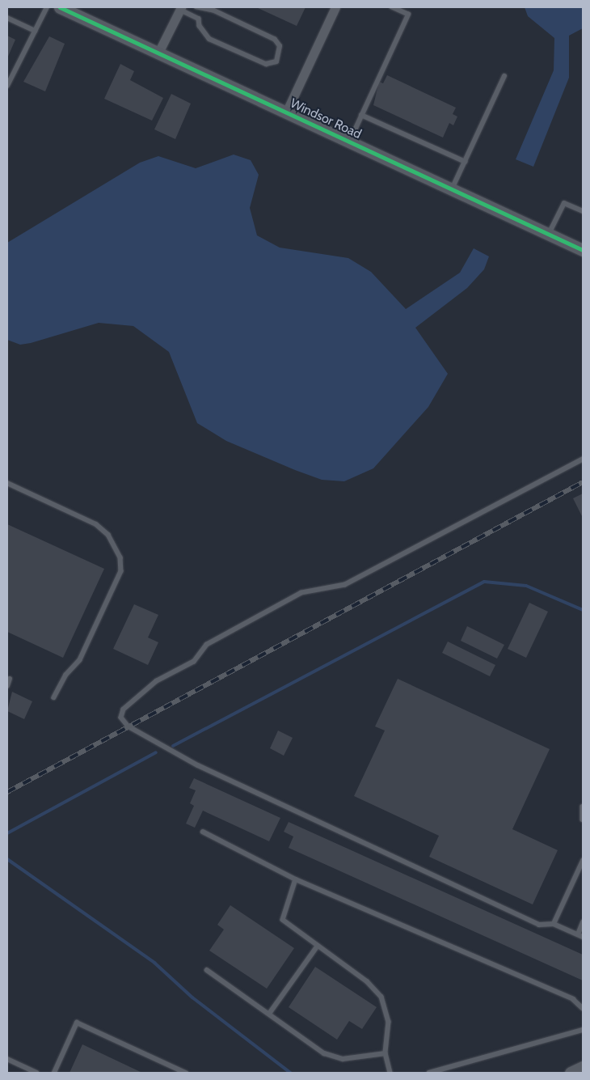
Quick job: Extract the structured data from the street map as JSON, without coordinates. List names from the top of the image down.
{
  "streets": {
    "street": ["Windsor Road"]
  }
}
